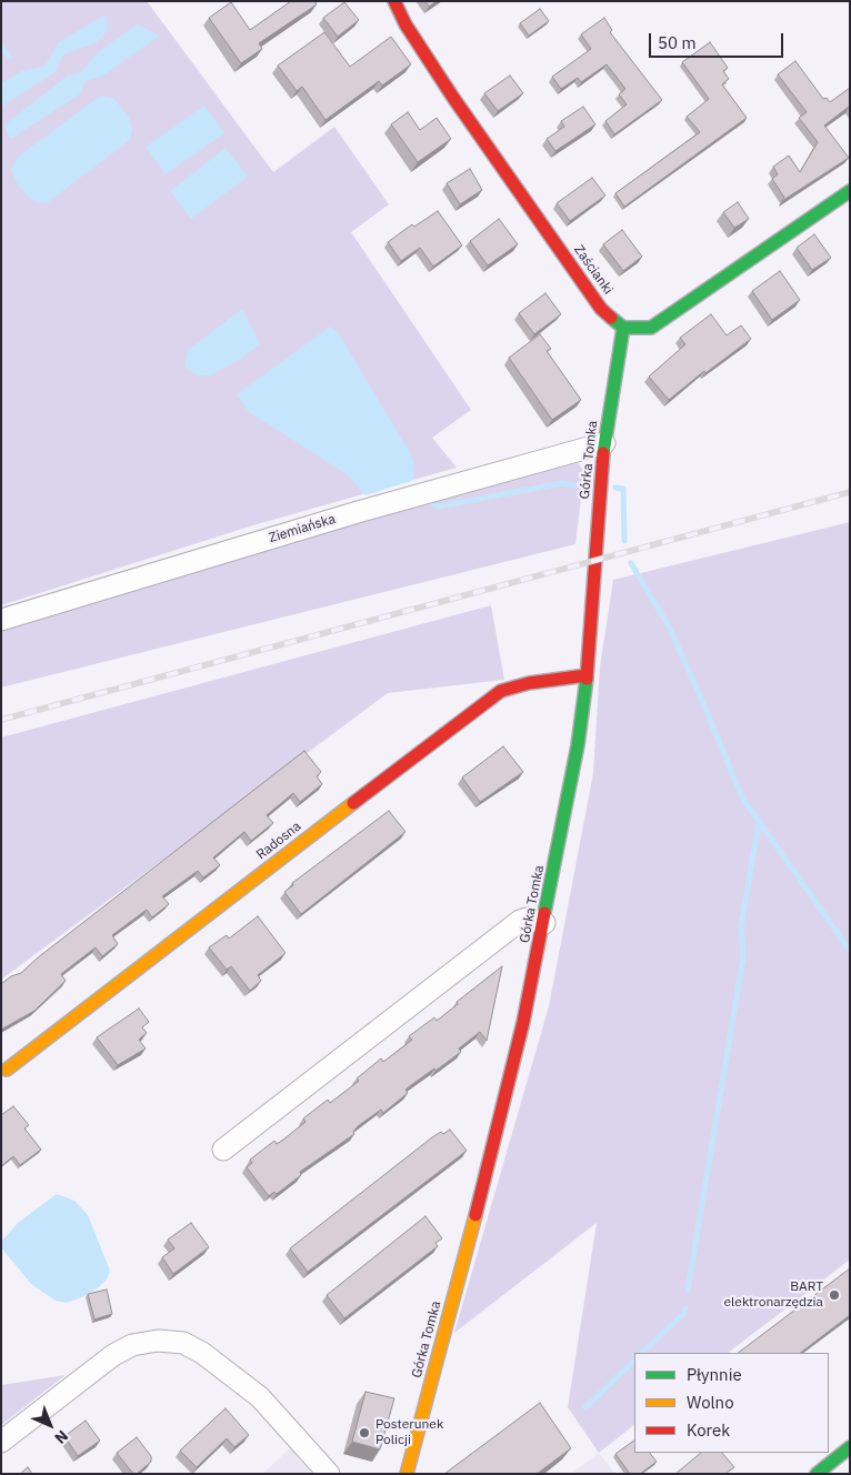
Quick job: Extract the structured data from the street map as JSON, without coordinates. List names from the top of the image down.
{
  "streets": {
    "street": [
      "Zaścianki",
      "Górka Tomka",
      "Ziemiańska",
      "Radosna"
    ]
  },
  "crossings": [
    ["Zaścianki", "Górka Tomka"],
    ["Górka Tomka", "Ziemiańska"],
    ["Górka Tomka", "Radosna"]
  ],
  "places": ["BART elektronarzędzia", "Posterunek Policji"],
  "legend": ["Płynnie", "Wolno", "Korek"],
  "scale_bar": "50 m",
  "north": "bottom right"
}
